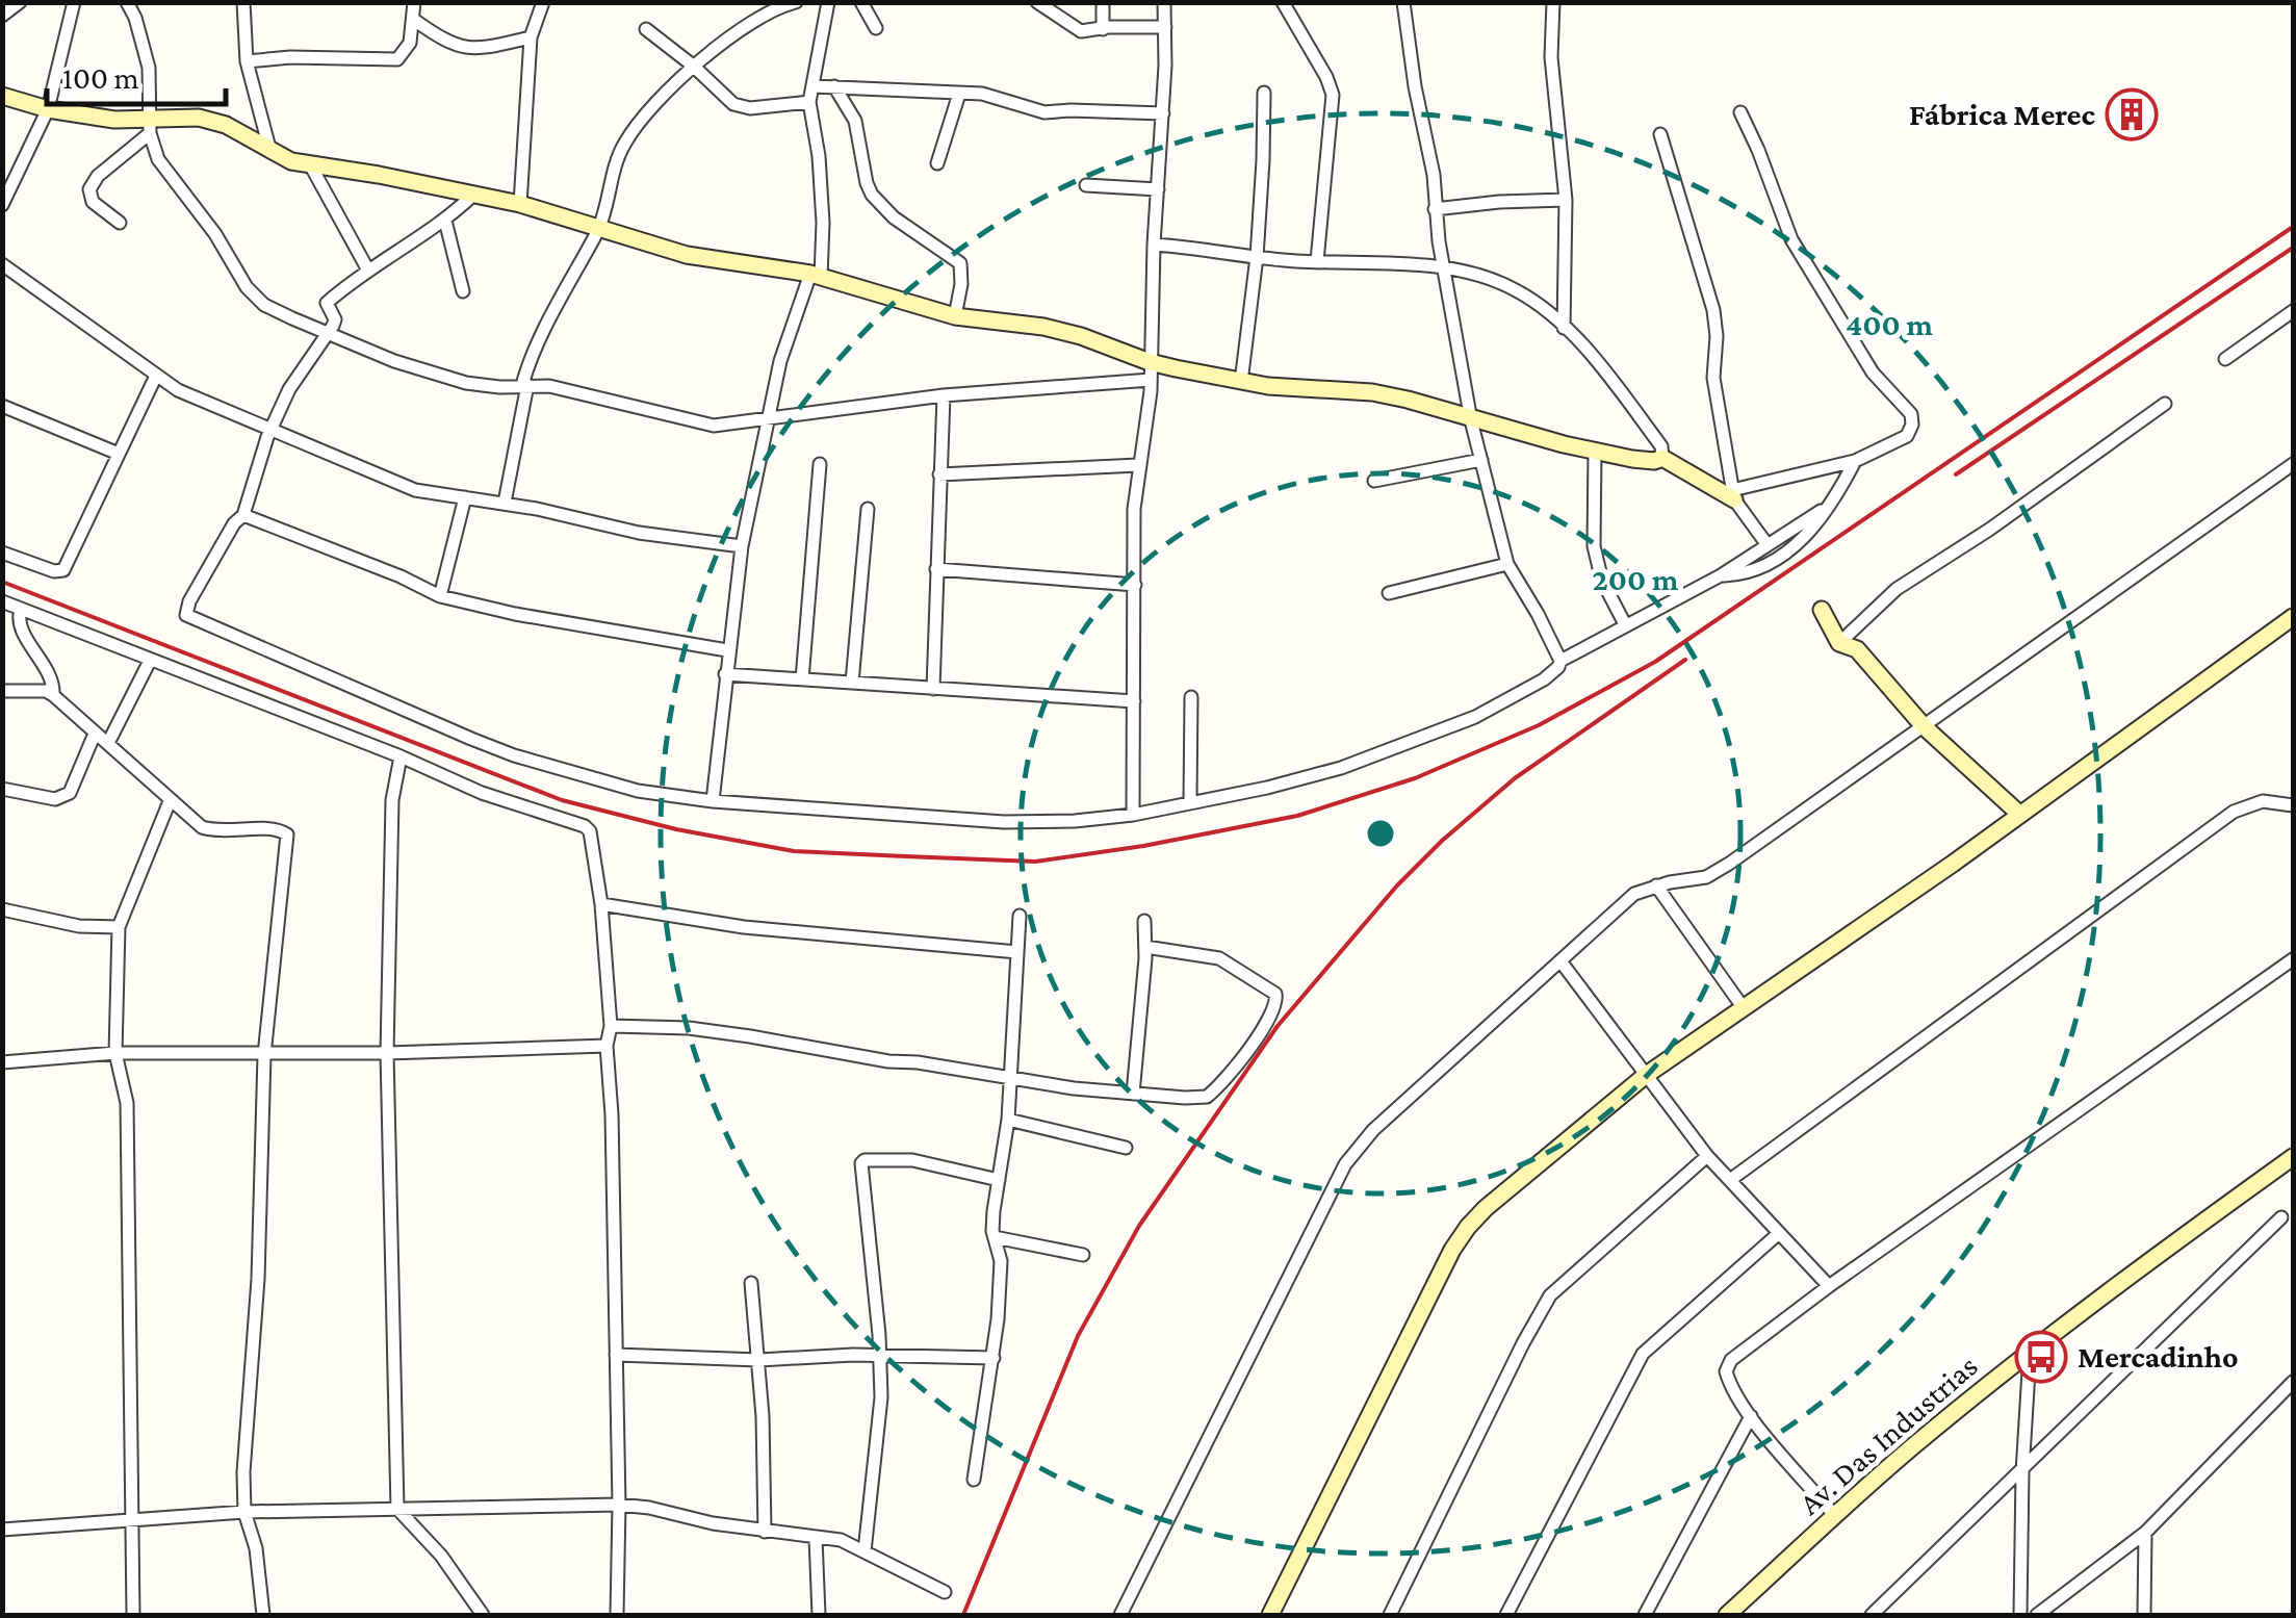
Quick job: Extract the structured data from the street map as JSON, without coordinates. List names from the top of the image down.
{
  "streets": {
    "street": ["Av. Das Industrias"]
  },
  "places": {
    "building": ["Fábrica Merec"],
    "bus stop": ["Mercadinho"]
  },
  "scale_bar": "100 m",
  "rings": ["400 m", "200 m"]
}
